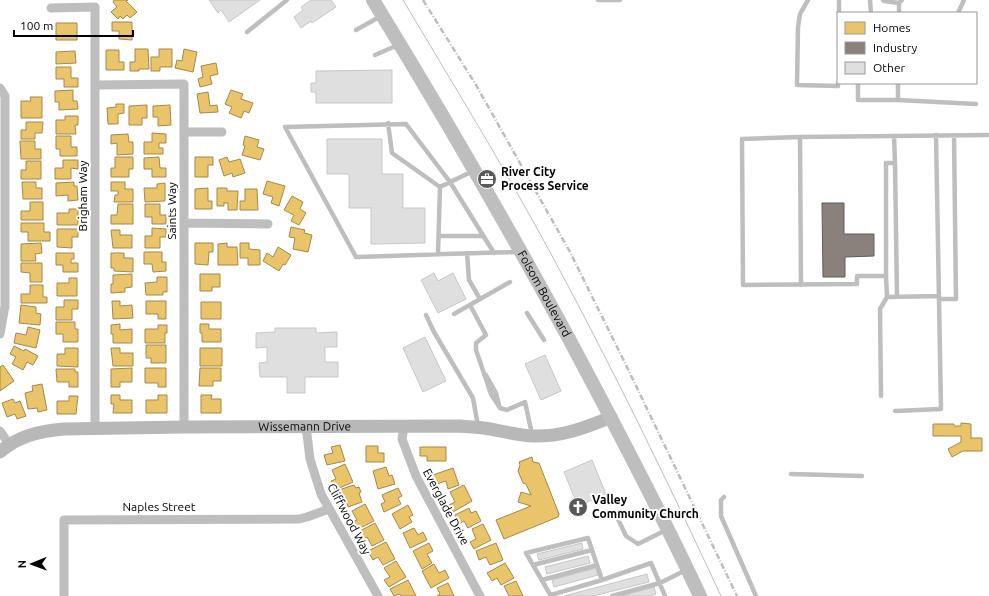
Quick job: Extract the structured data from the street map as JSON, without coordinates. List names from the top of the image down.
{
  "streets": {
    "main road": ["Folsom Boulevard"],
    "street": [
      "Brigham Way",
      "Saints Way",
      "Wissemann Drive",
      "Naples Street",
      "Everglade Drive",
      "Cliffwood Way"
    ]
  },
  "crossings": [
    ["Brigham Way", "Saints Way"],
    ["Brigham Way", "Wissemann Drive"],
    ["Saints Way", "Wissemann Drive"],
    ["Folsom Boulevard", "Wissemann Drive"],
    ["Wissemann Drive", "Everglade Drive"],
    ["Wissemann Drive", "Cliffwood Way"],
    ["Naples Street", "Cliffwood Way"]
  ],
  "places": {
    "office": ["River City Process Service"],
    "church": ["Valley Community Church"]
  },
  "legend": ["Homes", "Industry", "Other"],
  "scale_bar": "100 m",
  "north": "left"
}
